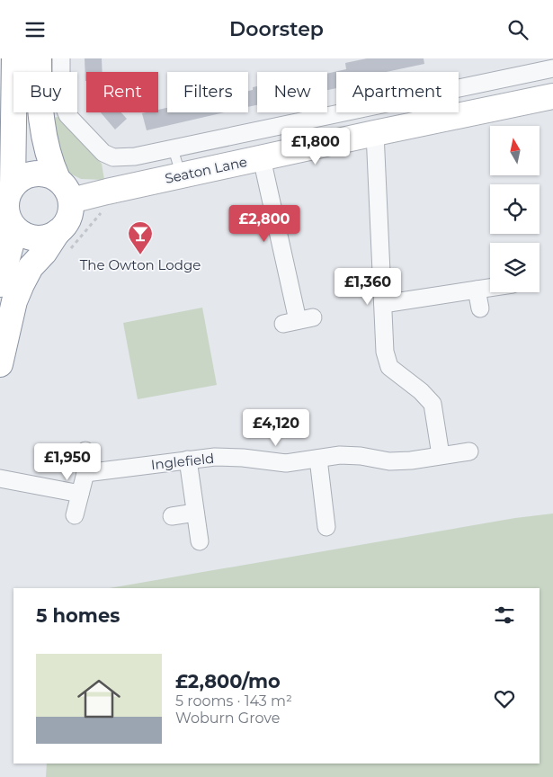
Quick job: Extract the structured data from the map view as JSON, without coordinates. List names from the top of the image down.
{
  "streets": {
    "main road": ["Seaton Lane"],
    "street": ["Inglefield"]
  },
  "places": {
    "bar": ["The Owton Lodge"]
  },
  "north": "top",
  "page": {
    "header": "Doorstep",
    "chip": [
      "Buy",
      "Rent",
      "Filters",
      "New",
      "Apartment"
    ],
    "price": [
      "£1,800",
      "£2,800",
      "£1,360",
      "£4,120",
      "£1,950"
    ],
    "heading": "5 homes",
    "list": [
      {
        "name": "£2,800/mo",
        "note": "5 rooms · 143 m² · Woburn Grove"
      }
    ]
  }
}
